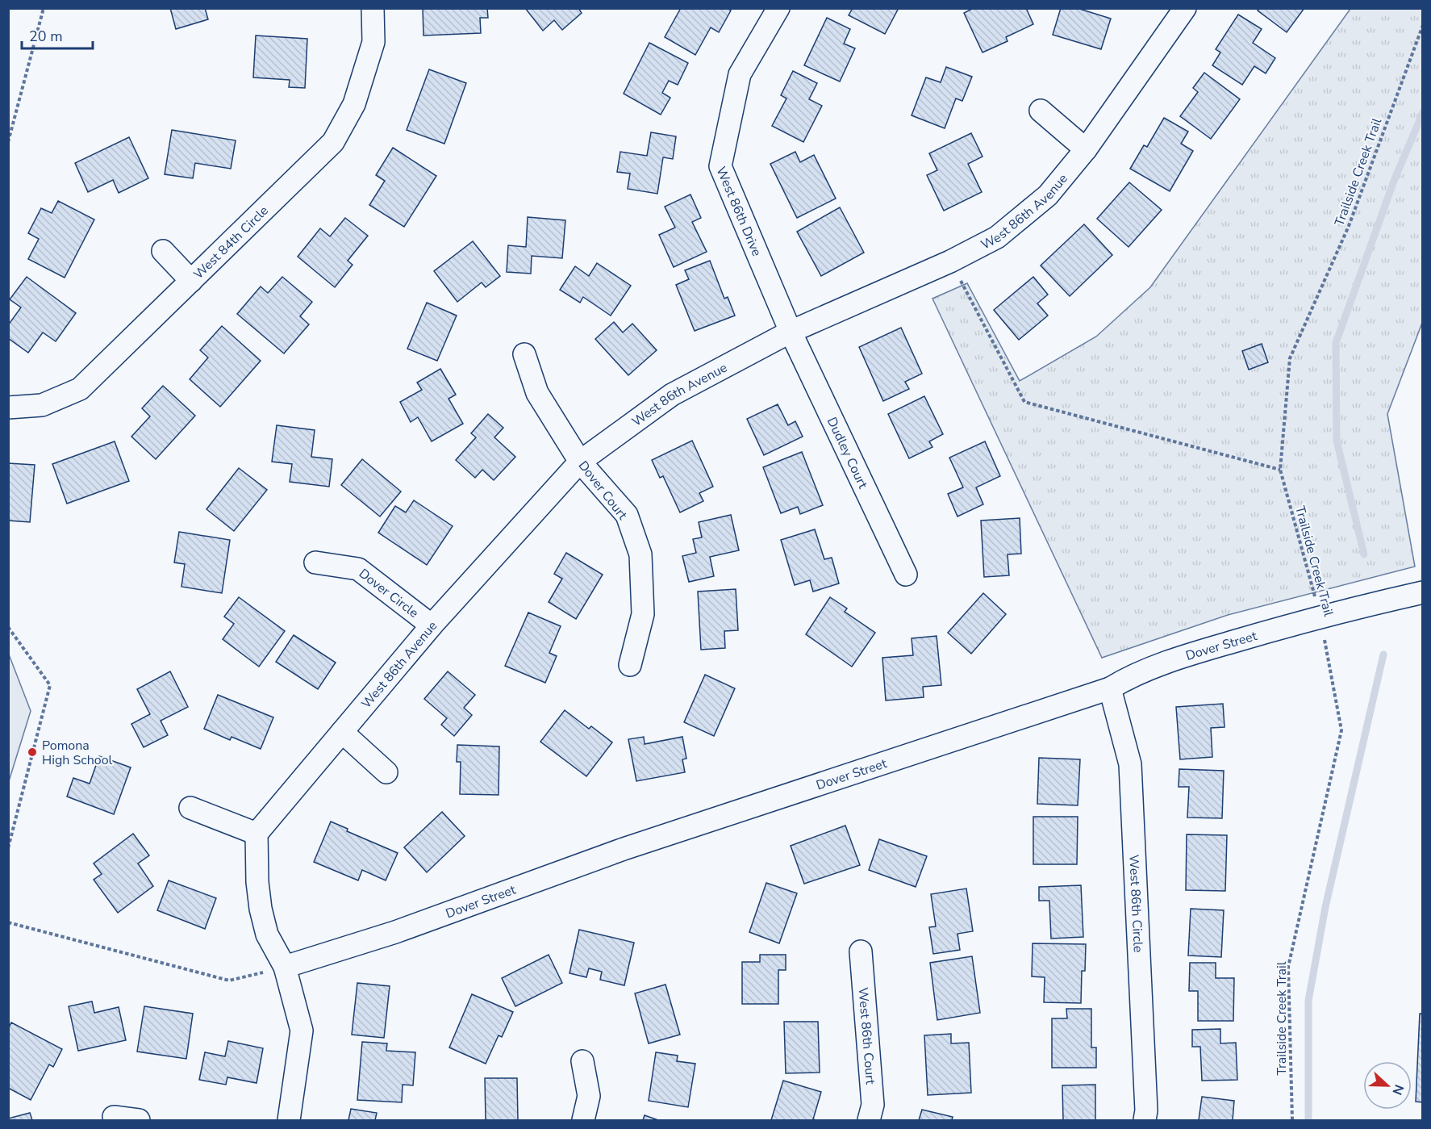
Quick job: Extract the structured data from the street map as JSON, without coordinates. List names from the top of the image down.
{
  "streets": {
    "street": [
      "West 86th Avenue",
      "West 86th Drive",
      "West 84th Circle",
      "Dudley Court",
      "Dover Court",
      "Dover Circle",
      "Dover Street",
      "West 86th Circle",
      "West 86th Court"
    ],
    "path": ["Trailside Creek Trail"]
  },
  "crossings": [
    ["Trailside Creek Trail", "Dover Street"],
    ["West 86th Avenue", "West 86th Drive"],
    ["West 86th Avenue", "Dudley Court"],
    ["West 86th Avenue", "Dover Court"],
    ["West 86th Avenue", "Dover Circle"],
    ["West 86th Drive", "Dudley Court"],
    ["Dover Street", "West 86th Circle"]
  ],
  "places": ["Pomona High School"],
  "scale_bar": "20 m",
  "north": "right"
}
